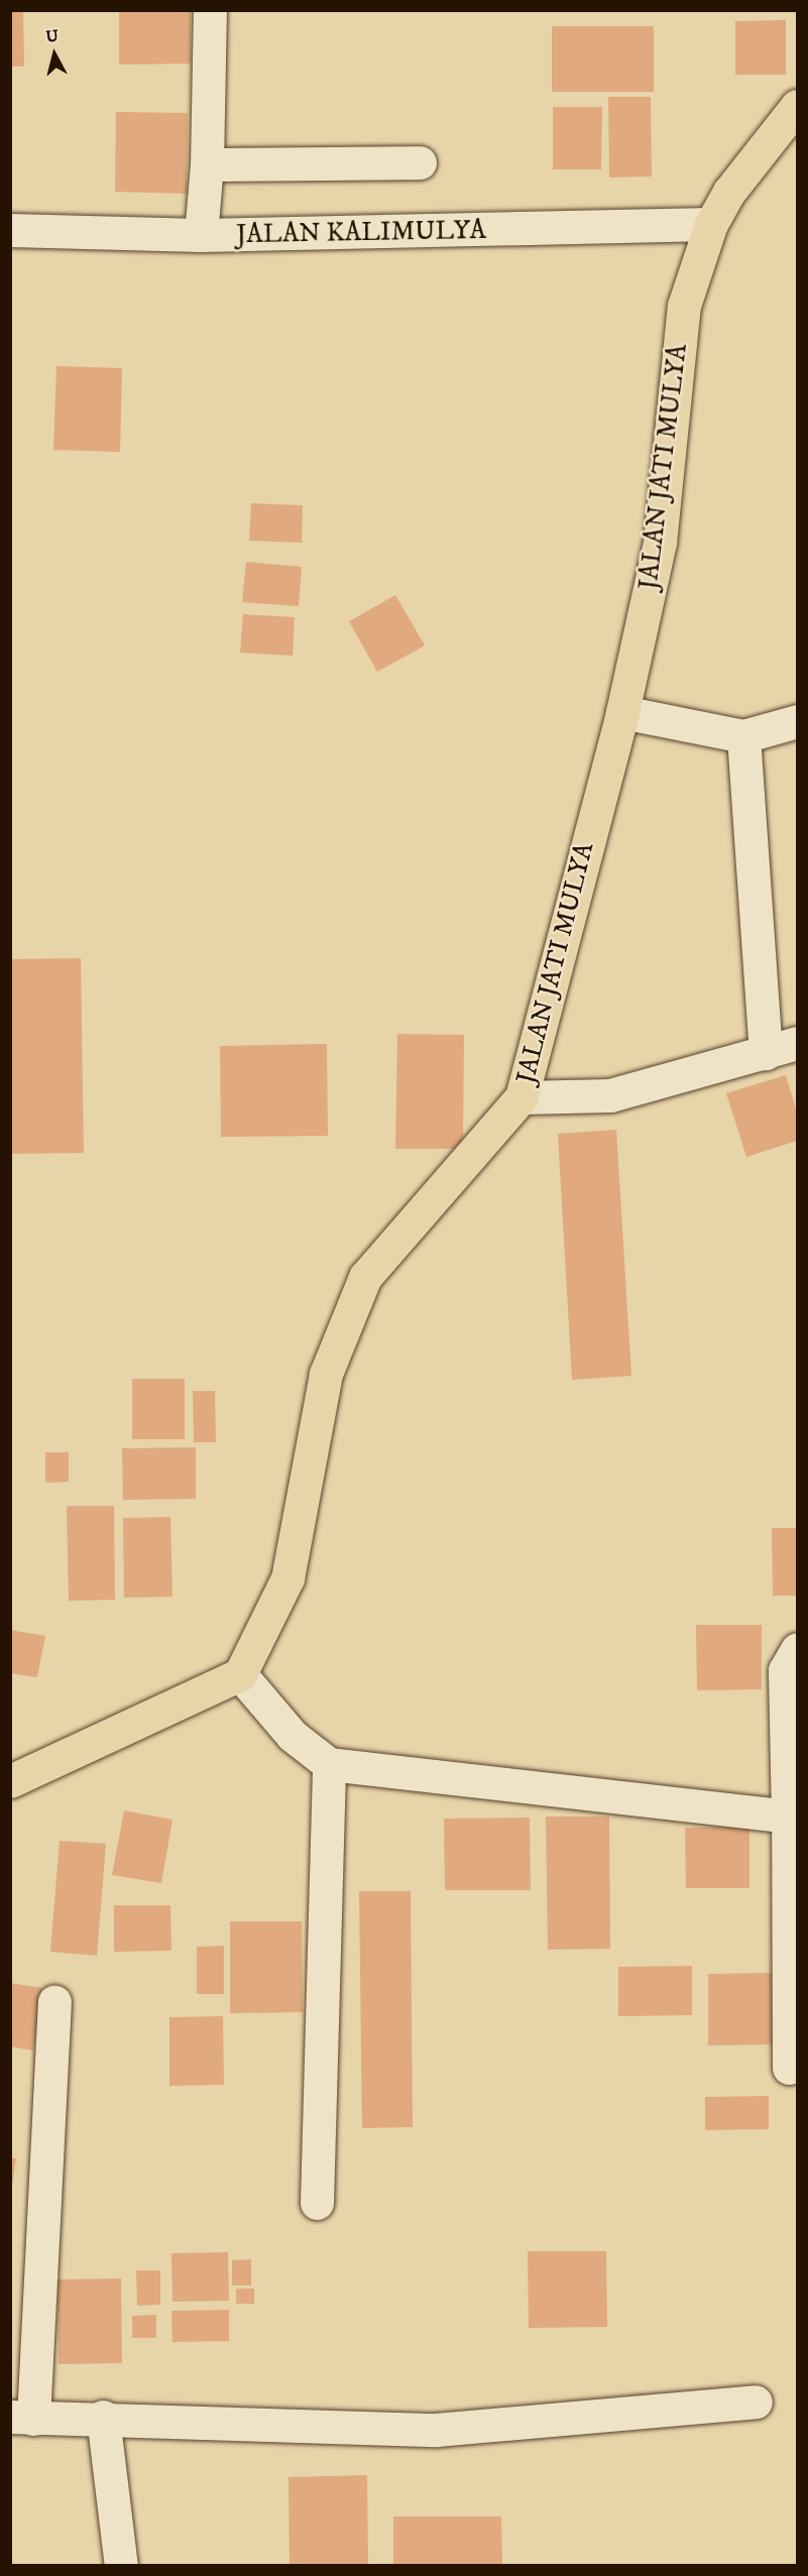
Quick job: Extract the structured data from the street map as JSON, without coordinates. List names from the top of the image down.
{
  "streets": {
    "main road": ["JALAN JATI MULYA"],
    "street": ["JALAN KALIMULYA"]
  },
  "crossings": [
    ["JALAN KALIMULYA", "JALAN JATI MULYA"]
  ],
  "north": "top"
}
